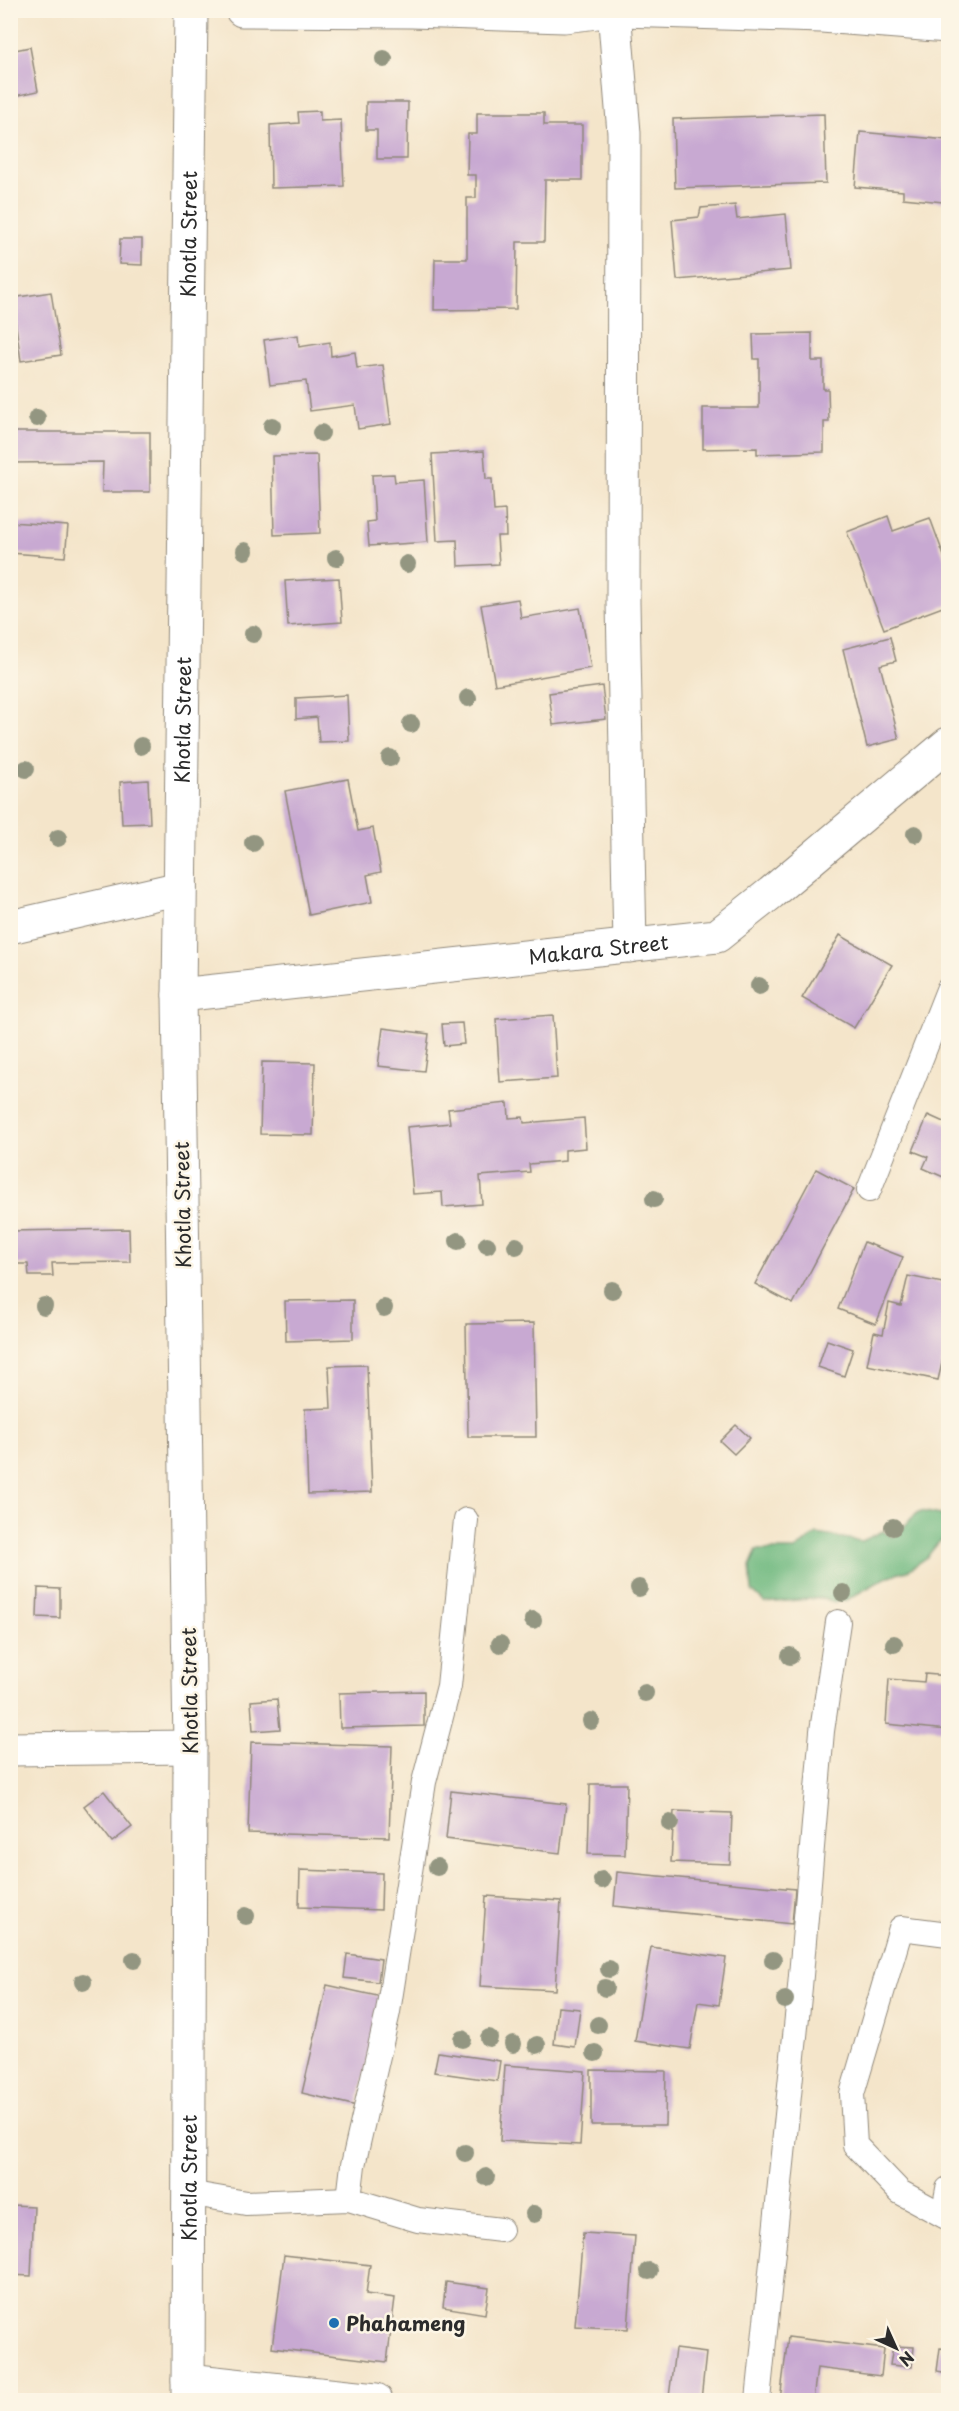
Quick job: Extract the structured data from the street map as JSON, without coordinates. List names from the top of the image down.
{
  "streets": {
    "street": ["Khotla Street", "Makara Street"]
  },
  "crossings": [
    ["Khotla Street", "Makara Street"]
  ],
  "places": ["Phahameng"],
  "north": "bottom right"
}
